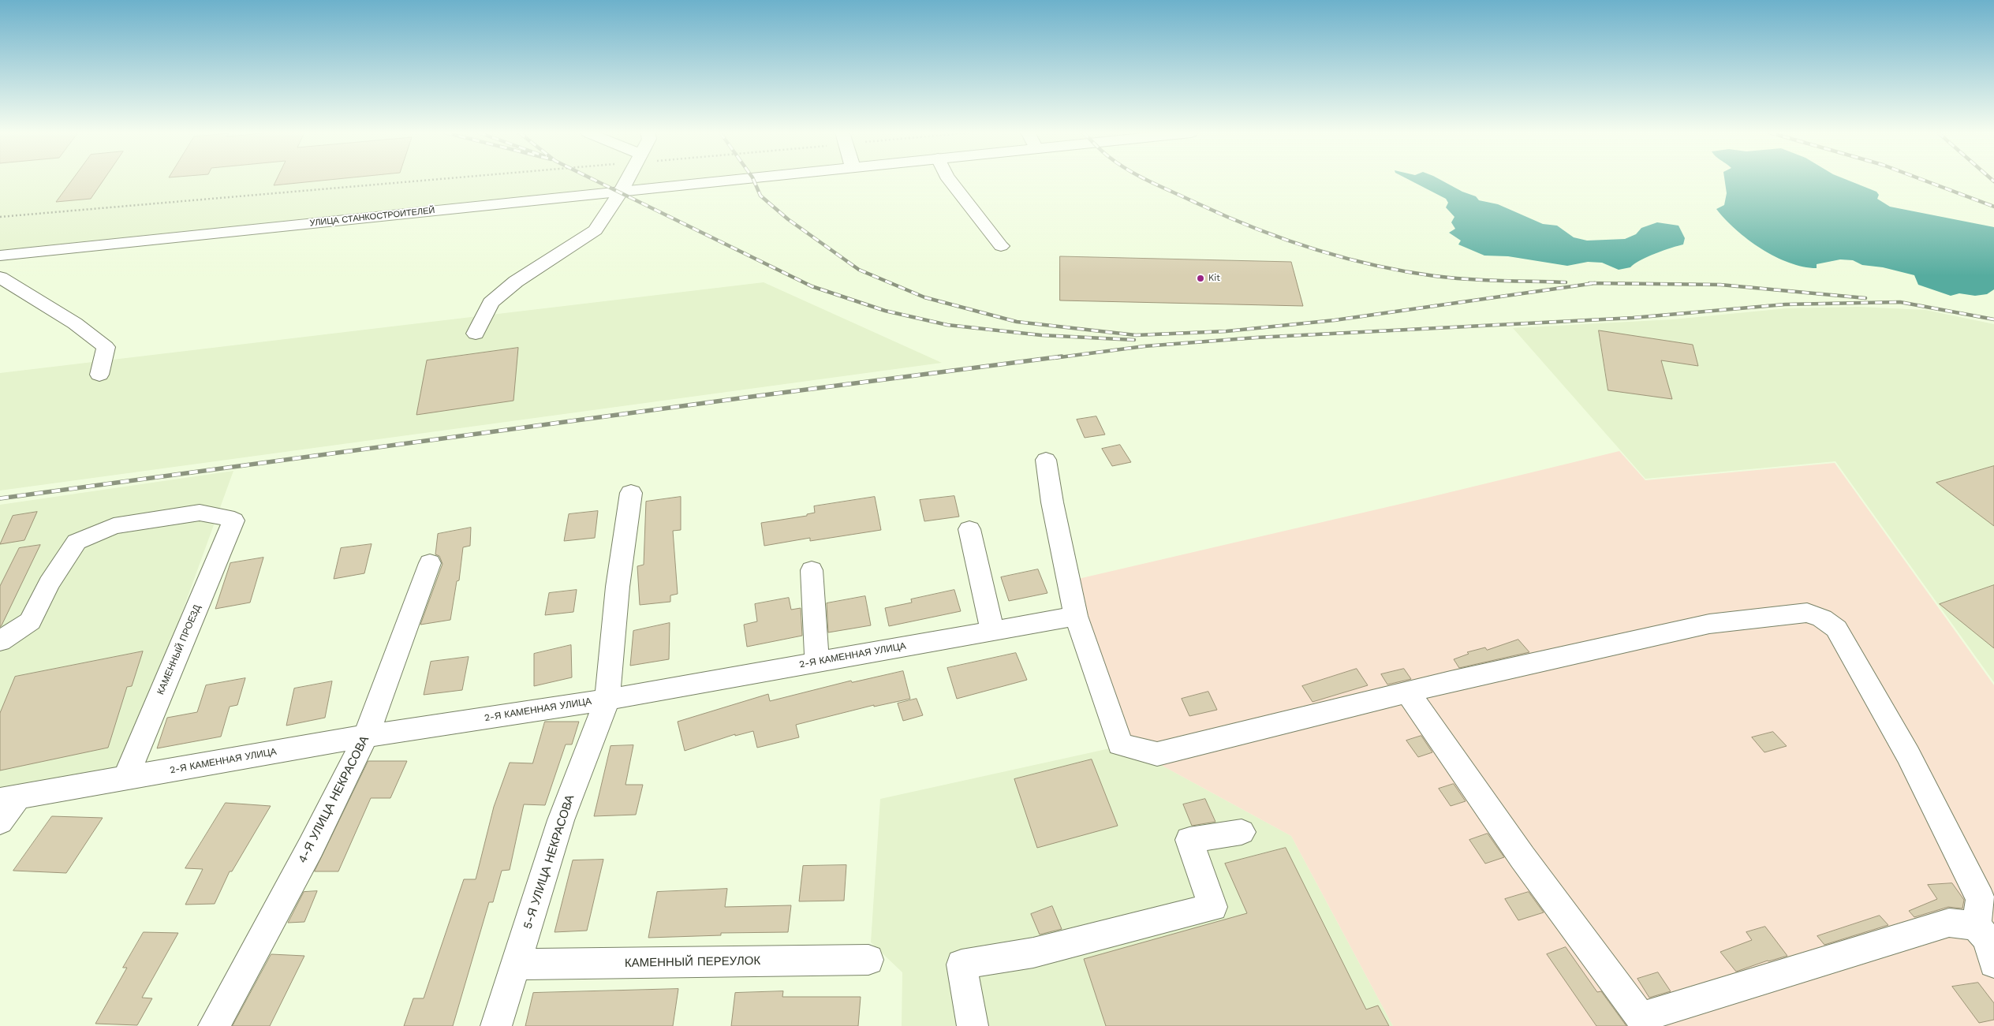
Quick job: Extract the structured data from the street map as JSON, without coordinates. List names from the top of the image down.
{
  "streets": {
    "street": [
      "УЛИЦА СТАНКОСТРОИТЕЛЕЙ",
      "КАМЕННЫЙ ПРОЕЗД",
      "2-Я КАМЕННАЯ УЛИЦА",
      "4-Я УЛИЦА НЕКРАСОВА",
      "5-Я УЛИЦА НЕКРАСОВА",
      "КАМЕННЫЙ ПЕРЕУЛОК"
    ]
  },
  "crossings": [
    ["КАМЕННЫЙ ПРОЕЗД", "2-Я КАМЕННАЯ УЛИЦА"],
    ["2-Я КАМЕННАЯ УЛИЦА", "4-Я УЛИЦА НЕКРАСОВА"],
    ["2-Я КАМЕННАЯ УЛИЦА", "5-Я УЛИЦА НЕКРАСОВА"],
    ["5-Я УЛИЦА НЕКРАСОВА", "КАМЕННЫЙ ПЕРЕУЛОК"]
  ],
  "places": ["Kit"]
}
